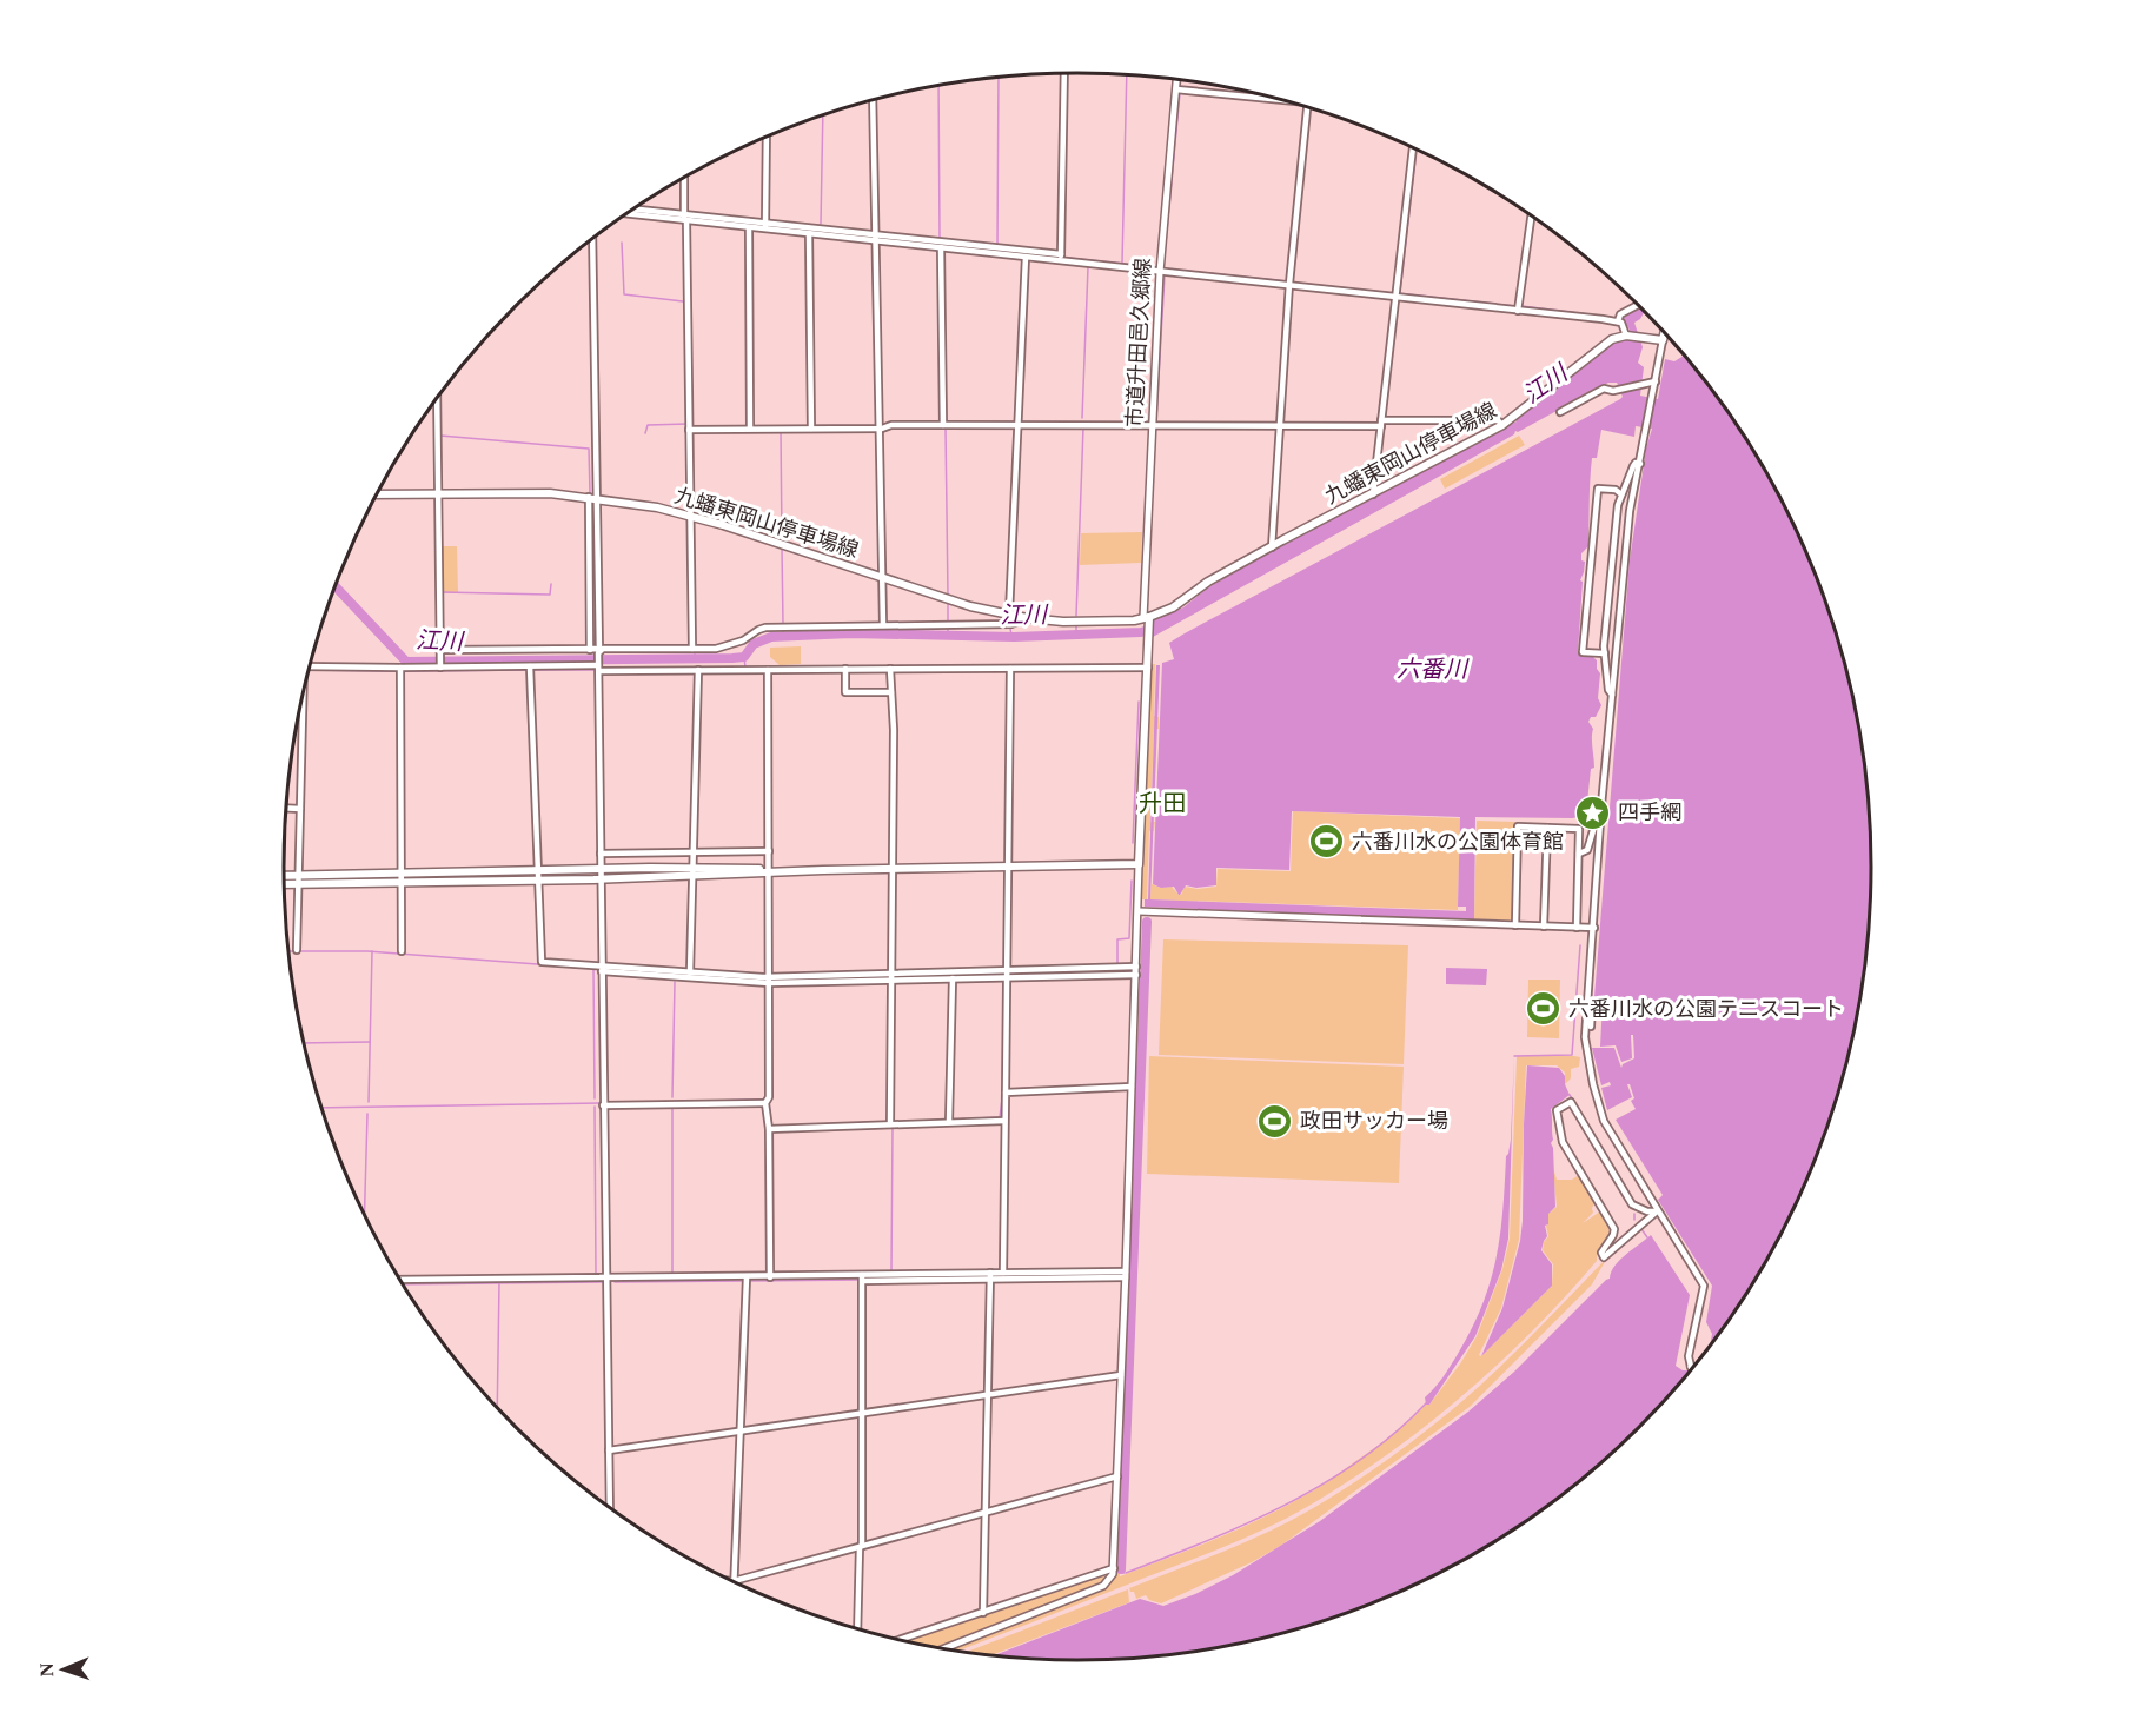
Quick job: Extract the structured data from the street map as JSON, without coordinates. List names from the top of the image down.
{
  "streets": {
    "main road": ["九蟠東岡山停車場線"],
    "street": ["市道升田邑久郷線"]
  },
  "crossings": [
    ["市道升田邑久郷線", "九蟠東岡山停車場線"]
  ],
  "districts": ["升田"],
  "water": ["江川", "六番川"],
  "places": {
    "place": ["四手網"],
    "sports": ["六番川水の公園体育館", "六番川水の公園テニスコート", "政田サッカー場"]
  },
  "north": "left"
}
